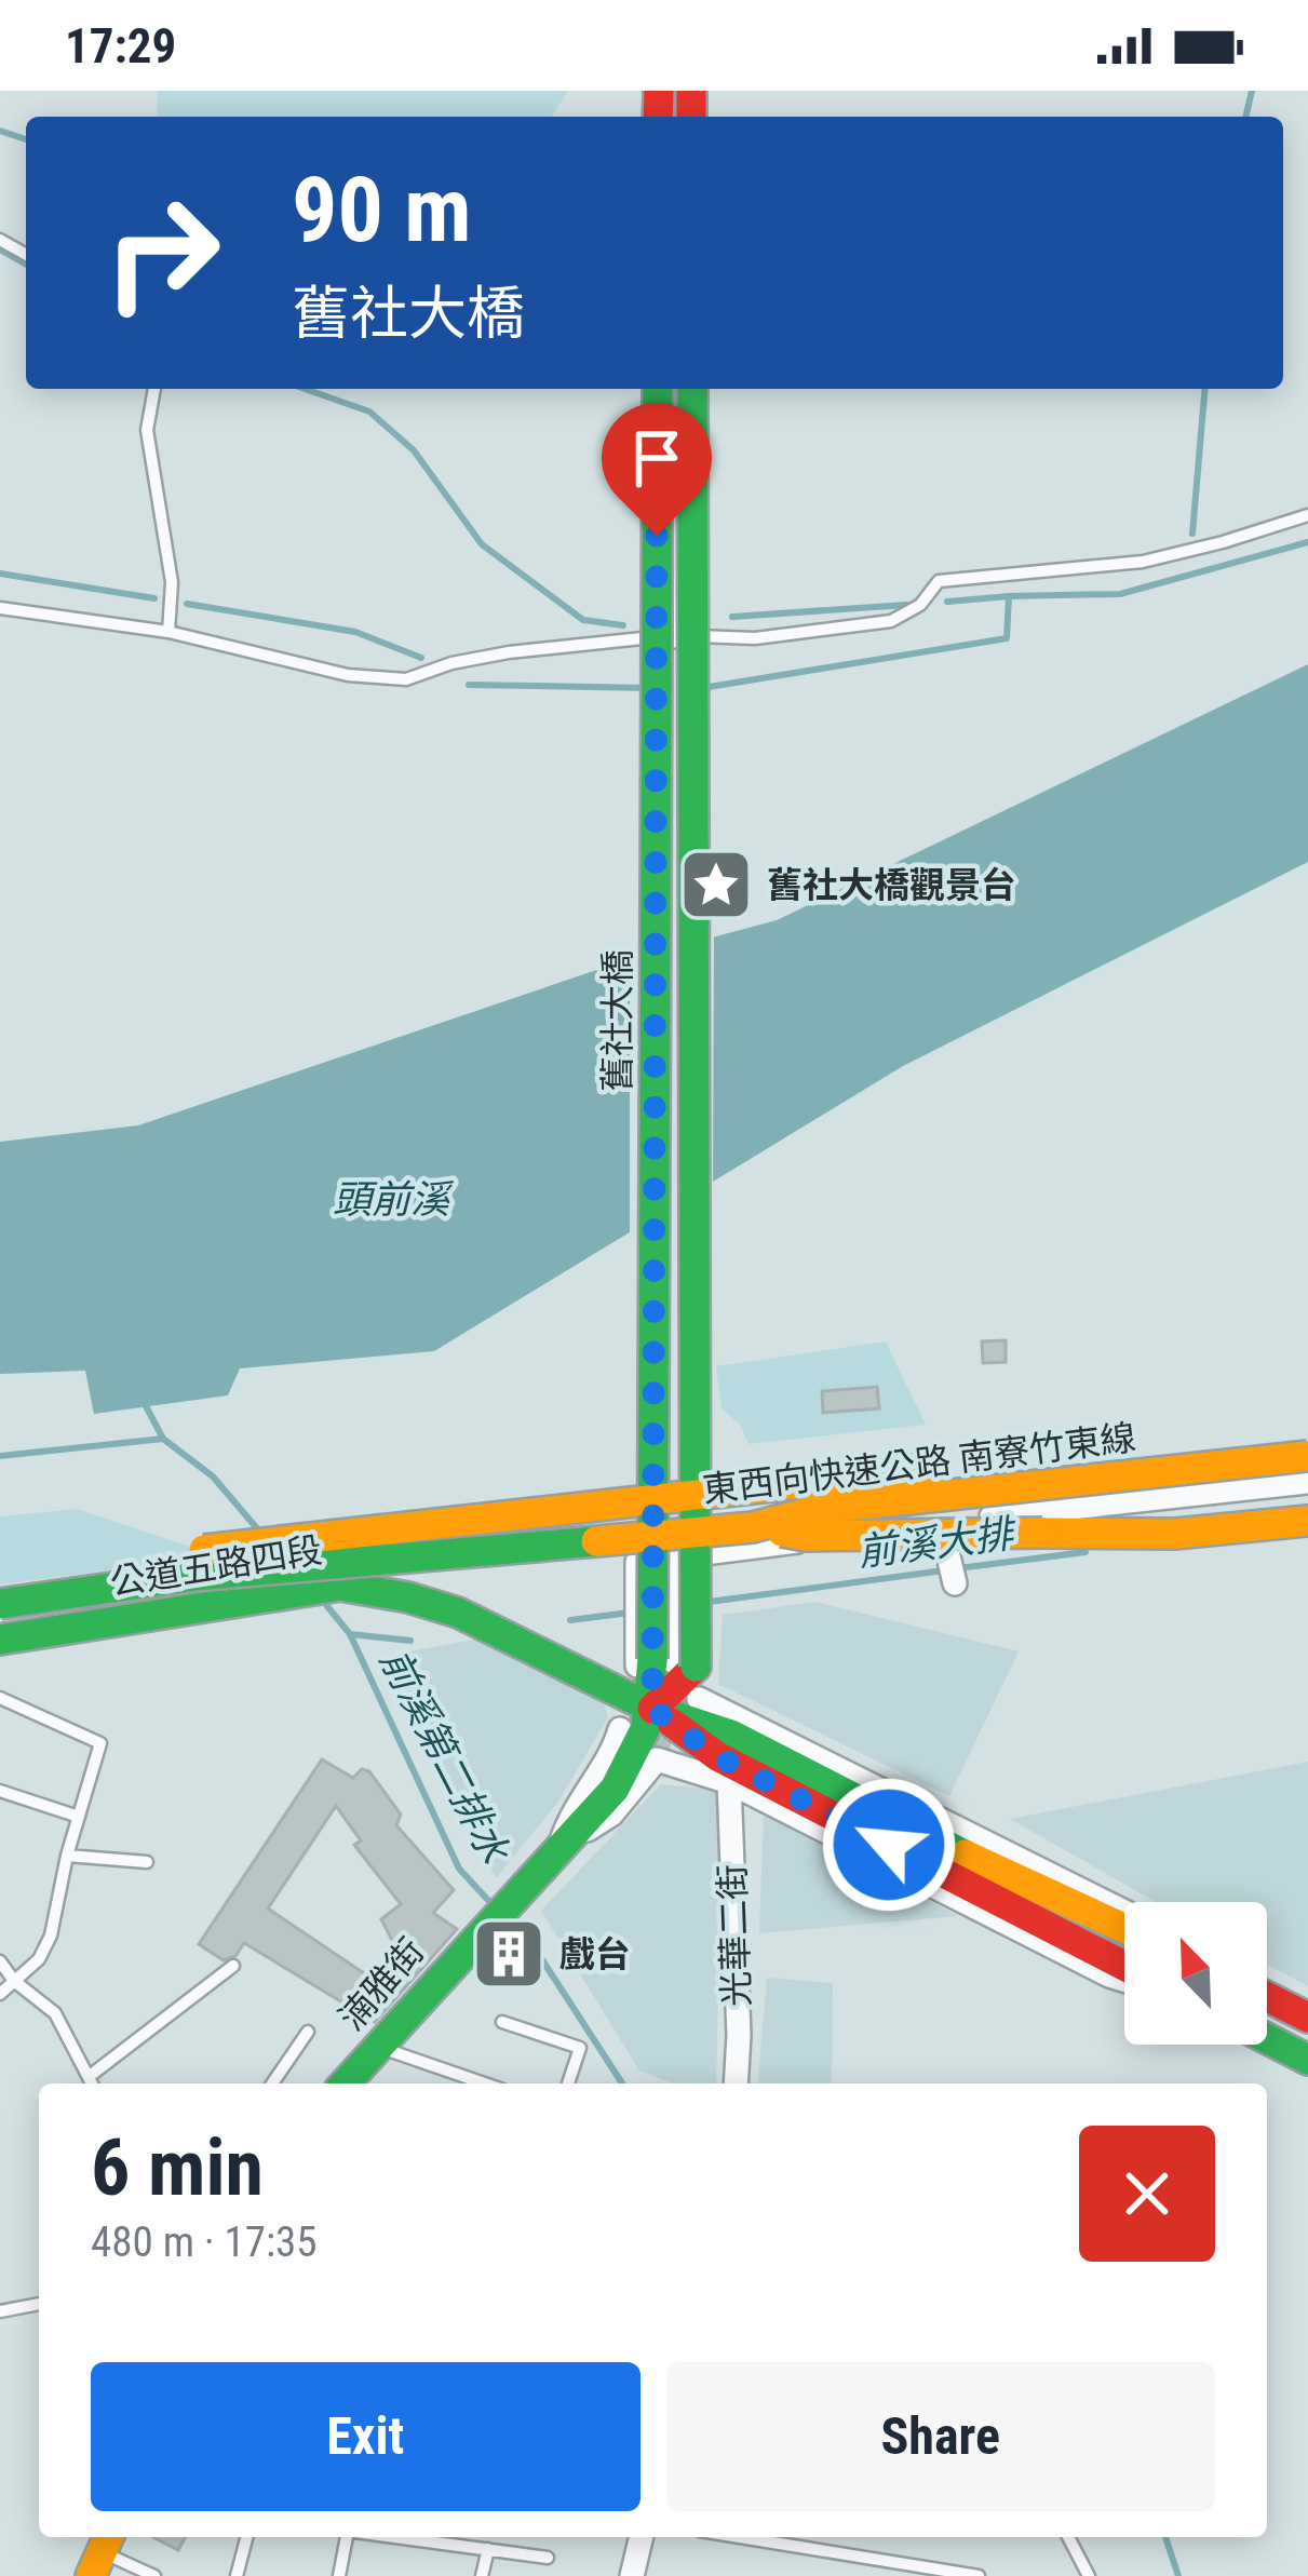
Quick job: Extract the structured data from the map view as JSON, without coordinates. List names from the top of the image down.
{
  "streets": {
    "main road": [
      "舊社大橋",
      "東西向快速公路 南寮竹東線",
      "公道五路四段",
      "湳雅街"
    ],
    "street": ["光華二街"]
  },
  "water": ["頭前溪", "前溪大排", "前溪第二排水"],
  "places": {
    "place": ["舊社大橋觀景台"],
    "building": ["戲台"]
  },
  "north": "top left",
  "page": {
    "status": "17:29",
    "turn": ["90 m", "舊社大橋"],
    "heading": ["6 min", "480 m · 17:35"],
    "buttons": ["Exit", "Share"]
  }
}
